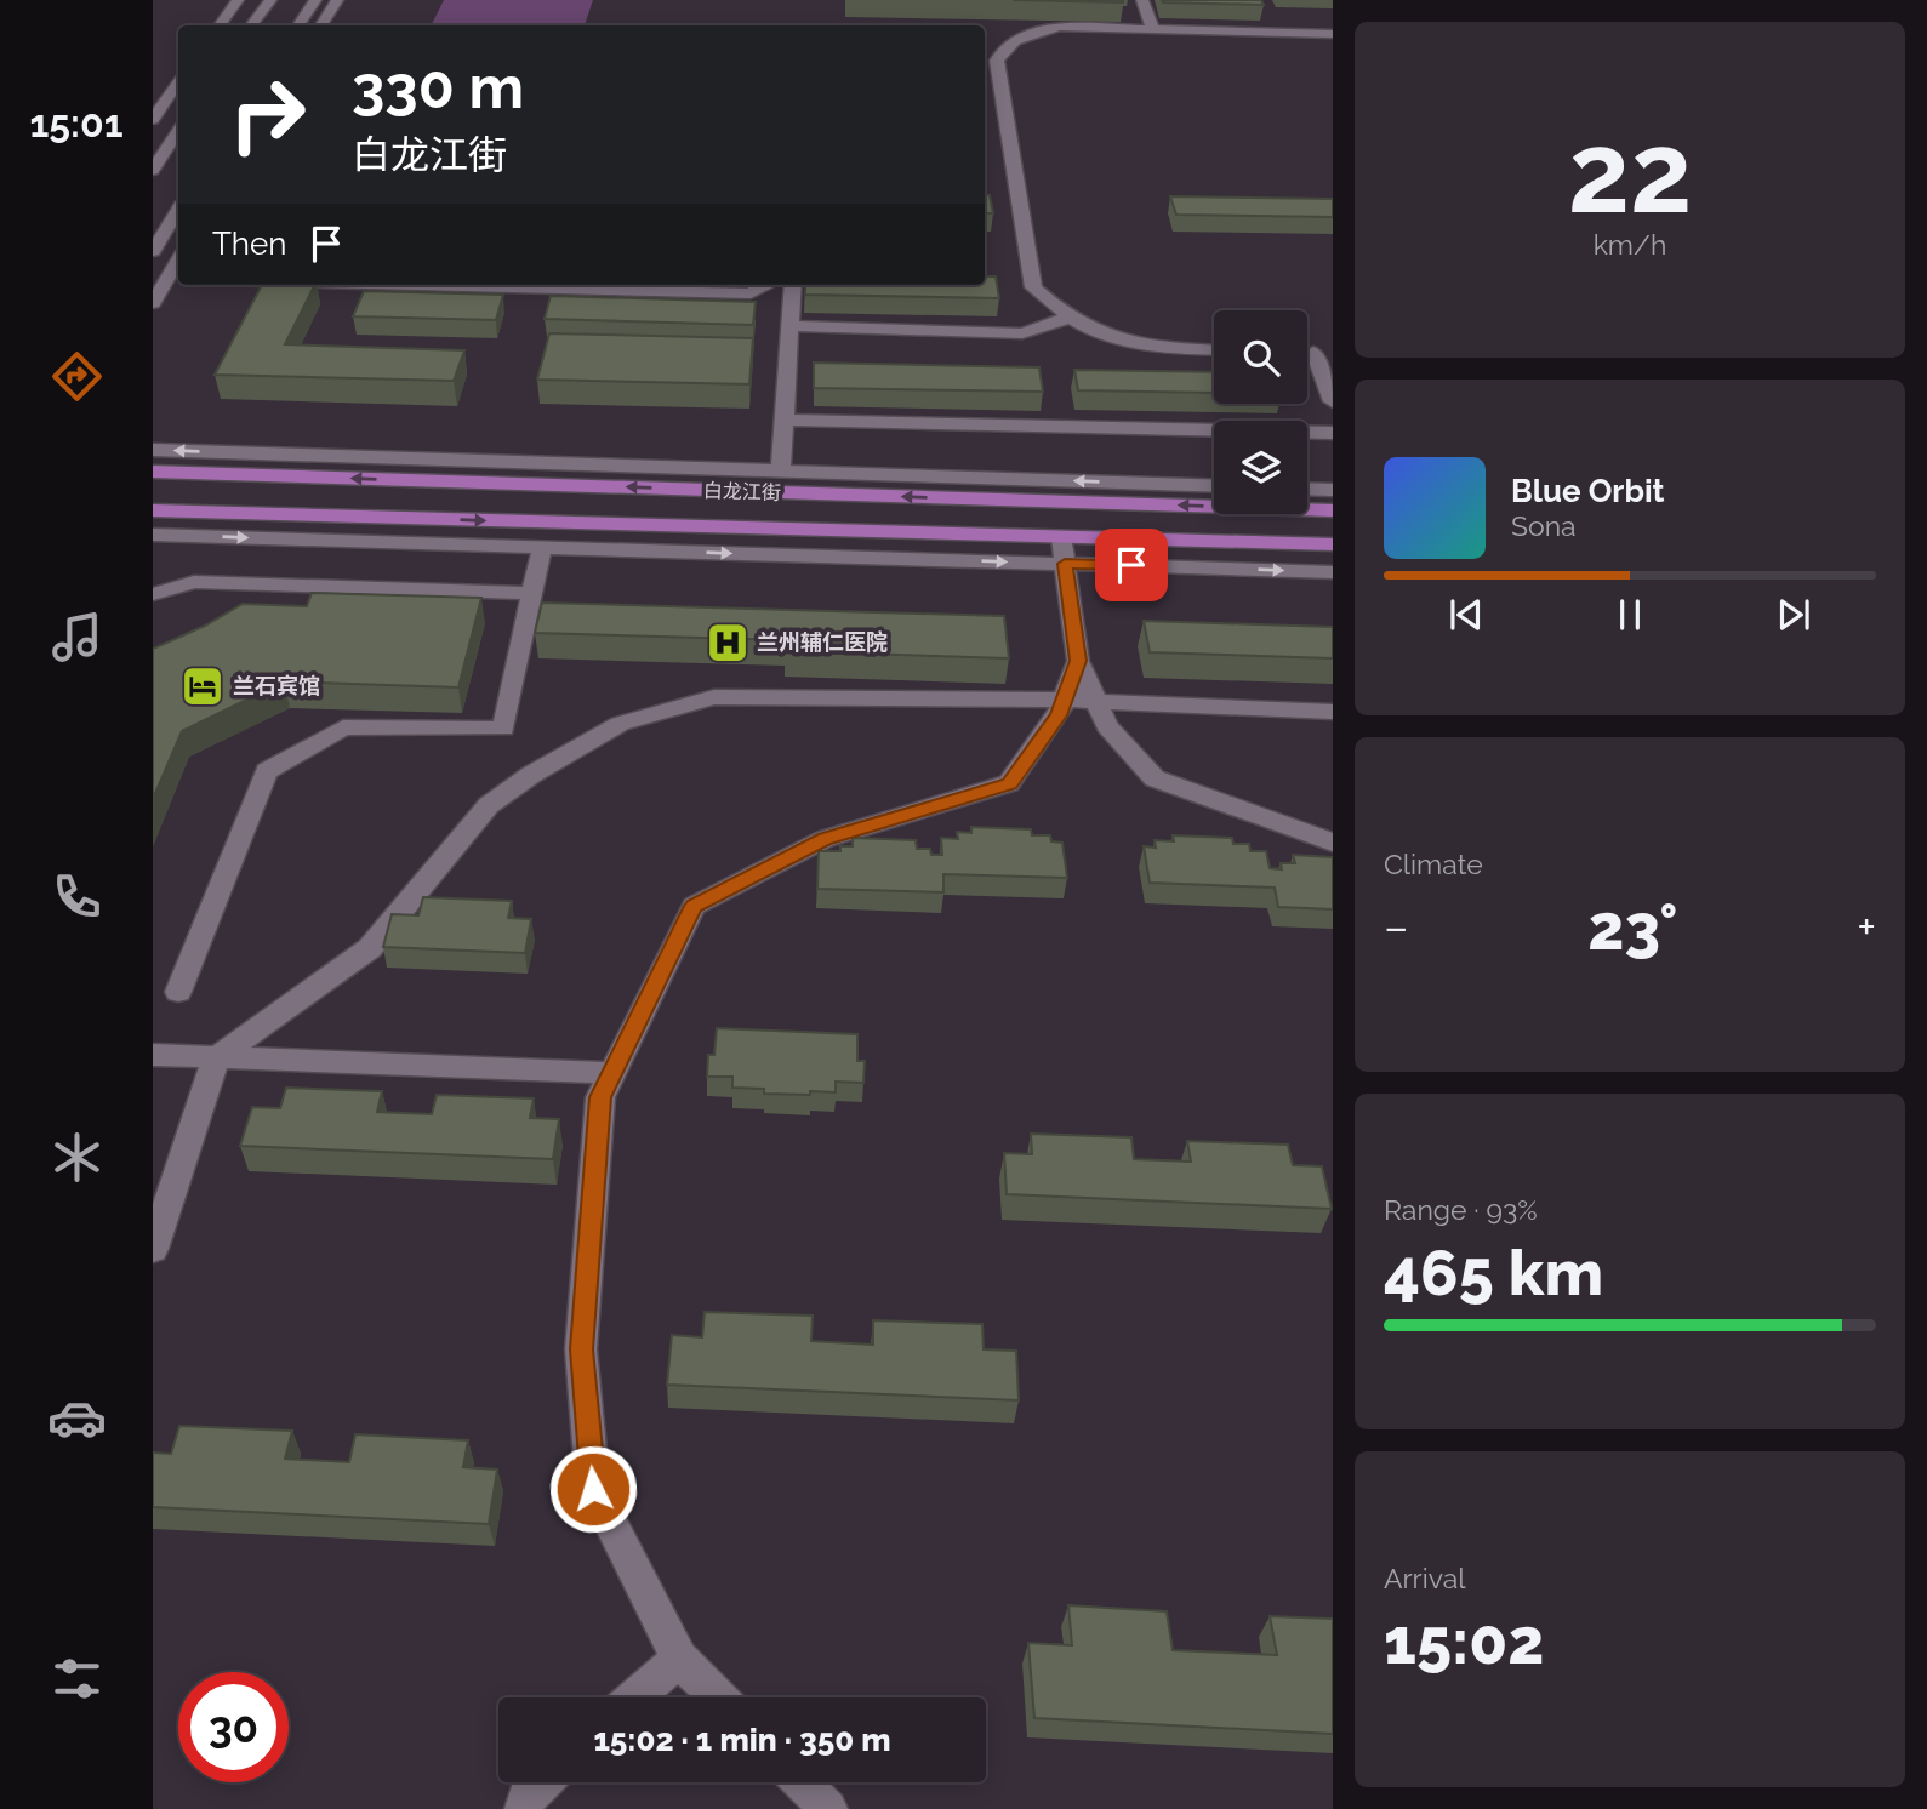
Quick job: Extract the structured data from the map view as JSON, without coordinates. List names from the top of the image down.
{
  "streets": {
    "main road": ["白龙江街"]
  },
  "places": {
    "hospital": ["兰州辅仁医院"],
    "hotel": ["兰石宾馆"]
  },
  "page": {
    "tabs": "15:01",
    "tile": [
      ["22", "km/h"],
      "Climate",
      ["Range · 93%", "465 km"],
      ["Arrival", "15:02"]
    ],
    "turn": ["330 m", "白龙江街"],
    "then": "Then",
    "song": ["Blue Orbit", "Sona"],
    "heat": ["−", "23°", "+"],
    "limit": "30",
    "trip": "15:02 · 1 min · 350 m"
  }
}
